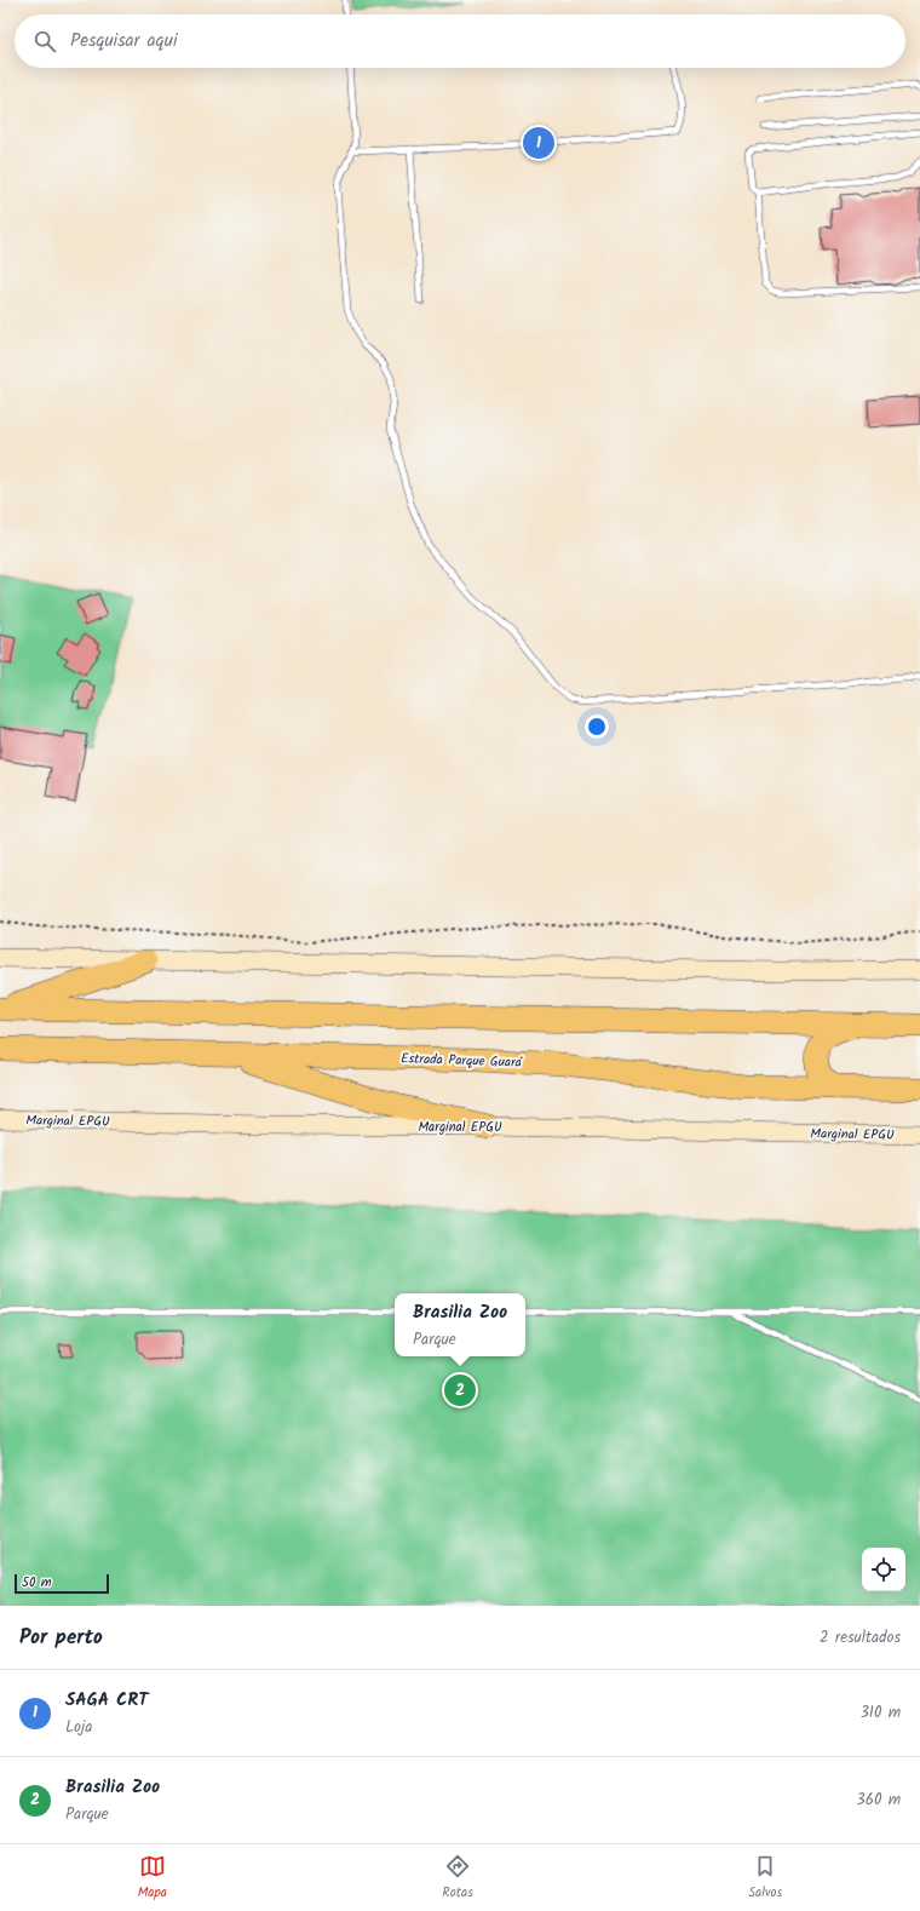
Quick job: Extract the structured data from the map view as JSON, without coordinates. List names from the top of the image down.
{
  "streets": {
    "highway": ["Estrada Parque Guará"],
    "street": ["Marginal EPGU"]
  },
  "scale_bar": "50 m",
  "page": {
    "search": "Pesquisar aqui",
    "pins": ["1", "2"],
    "popup": ["Brasilia Zoo", "Parque"],
    "scale": "50 m",
    "heading": ["Por perto", "2 resultados"],
    "list": [
      {
        "mark": "1",
        "name": "SAGA CRT",
        "note": "Loja",
        "value": "310 m"
      },
      {
        "mark": "2",
        "name": "Brasilia Zoo",
        "note": "Parque",
        "value": "360 m"
      }
    ],
    "nav": ["Mapa", "Rotas", "Salvos"]
  }
}
